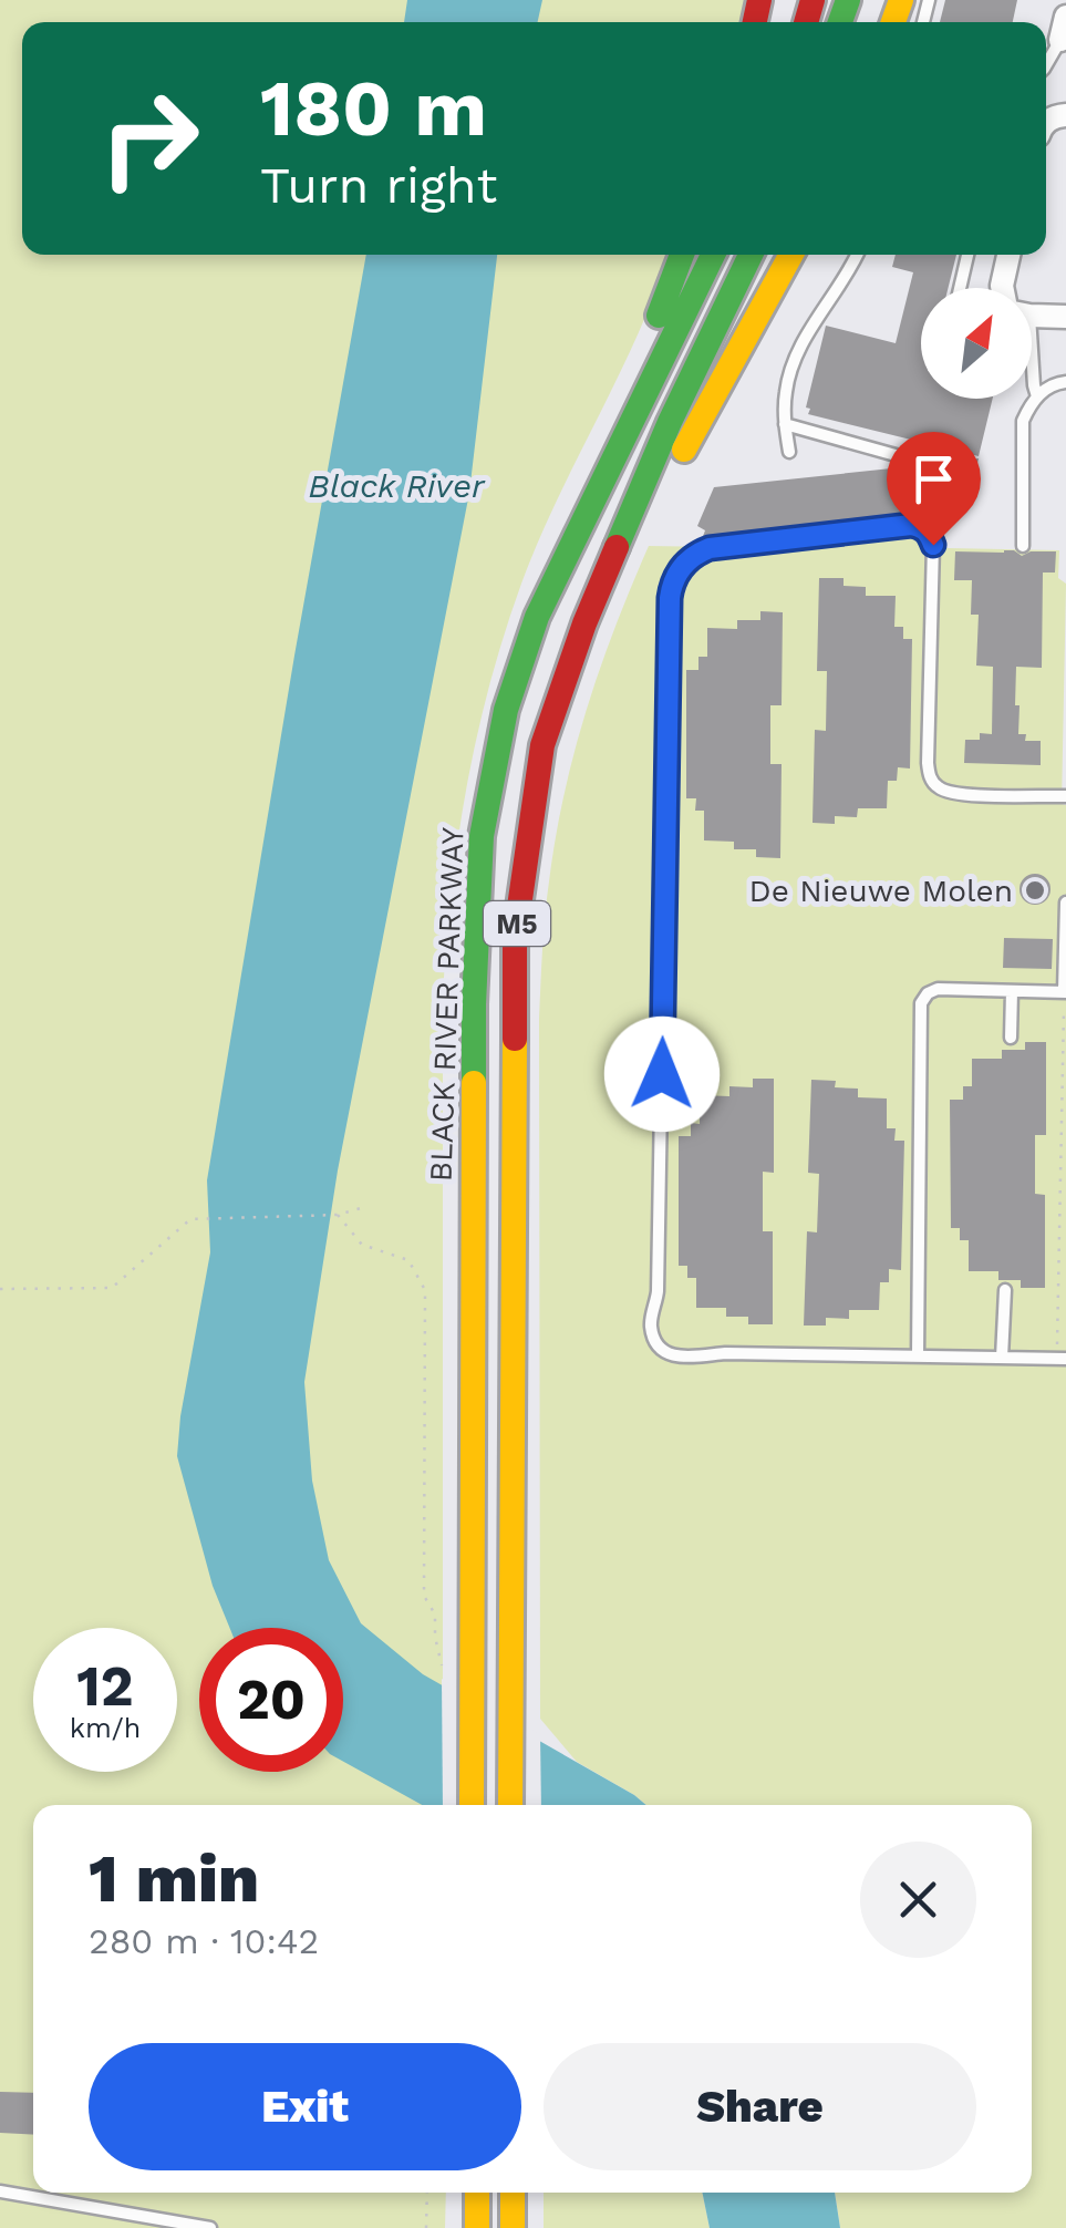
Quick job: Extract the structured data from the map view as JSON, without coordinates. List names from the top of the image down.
{
  "streets": {
    "highway": ["M5", "BLACK RIVER PARKWAY"]
  },
  "water": ["Black River"],
  "places": ["De Nieuwe Molen"],
  "north": "top right",
  "page": {
    "turn": ["180 m", "Turn right"],
    "speed": "12 km/h",
    "limit": "20",
    "heading": ["1 min", "280 m · 10:42"],
    "buttons": ["Exit", "Share"]
  }
}
